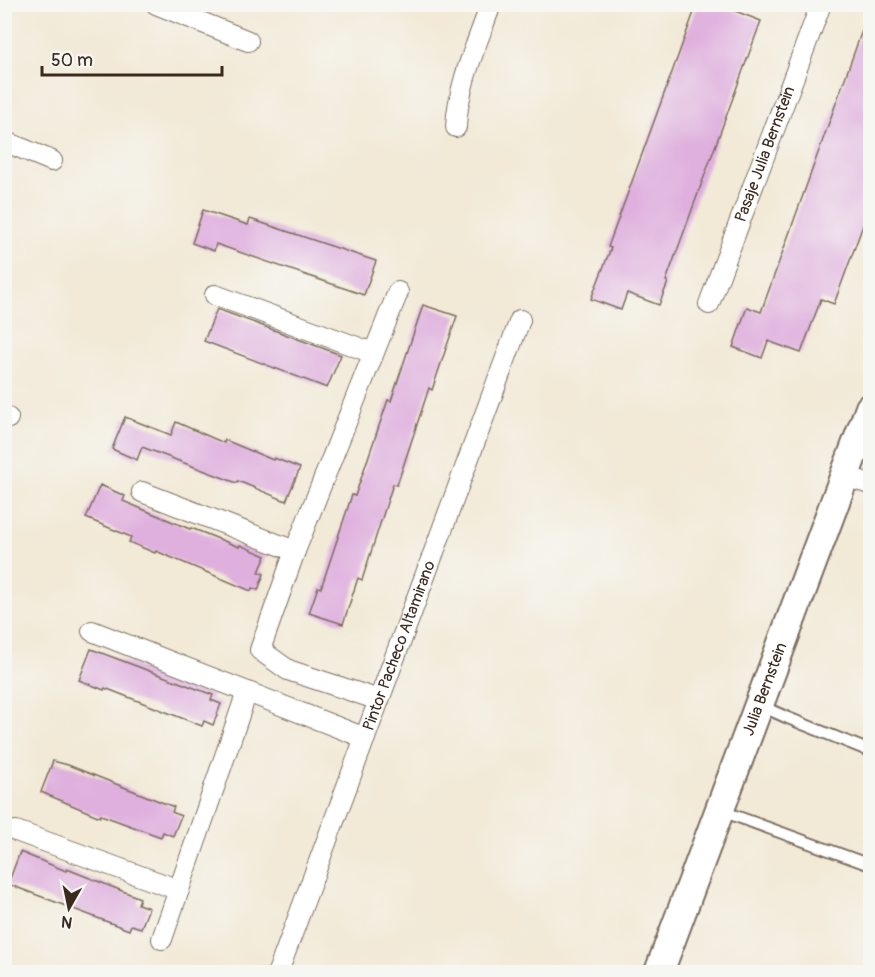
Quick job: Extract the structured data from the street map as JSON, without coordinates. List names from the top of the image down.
{
  "streets": {
    "street": ["Pasaje Julia Bernstein", "Pintor Pacheco Altamirano", "Julia Bernstein"]
  },
  "scale_bar": "50 m",
  "north": "bottom"
}
